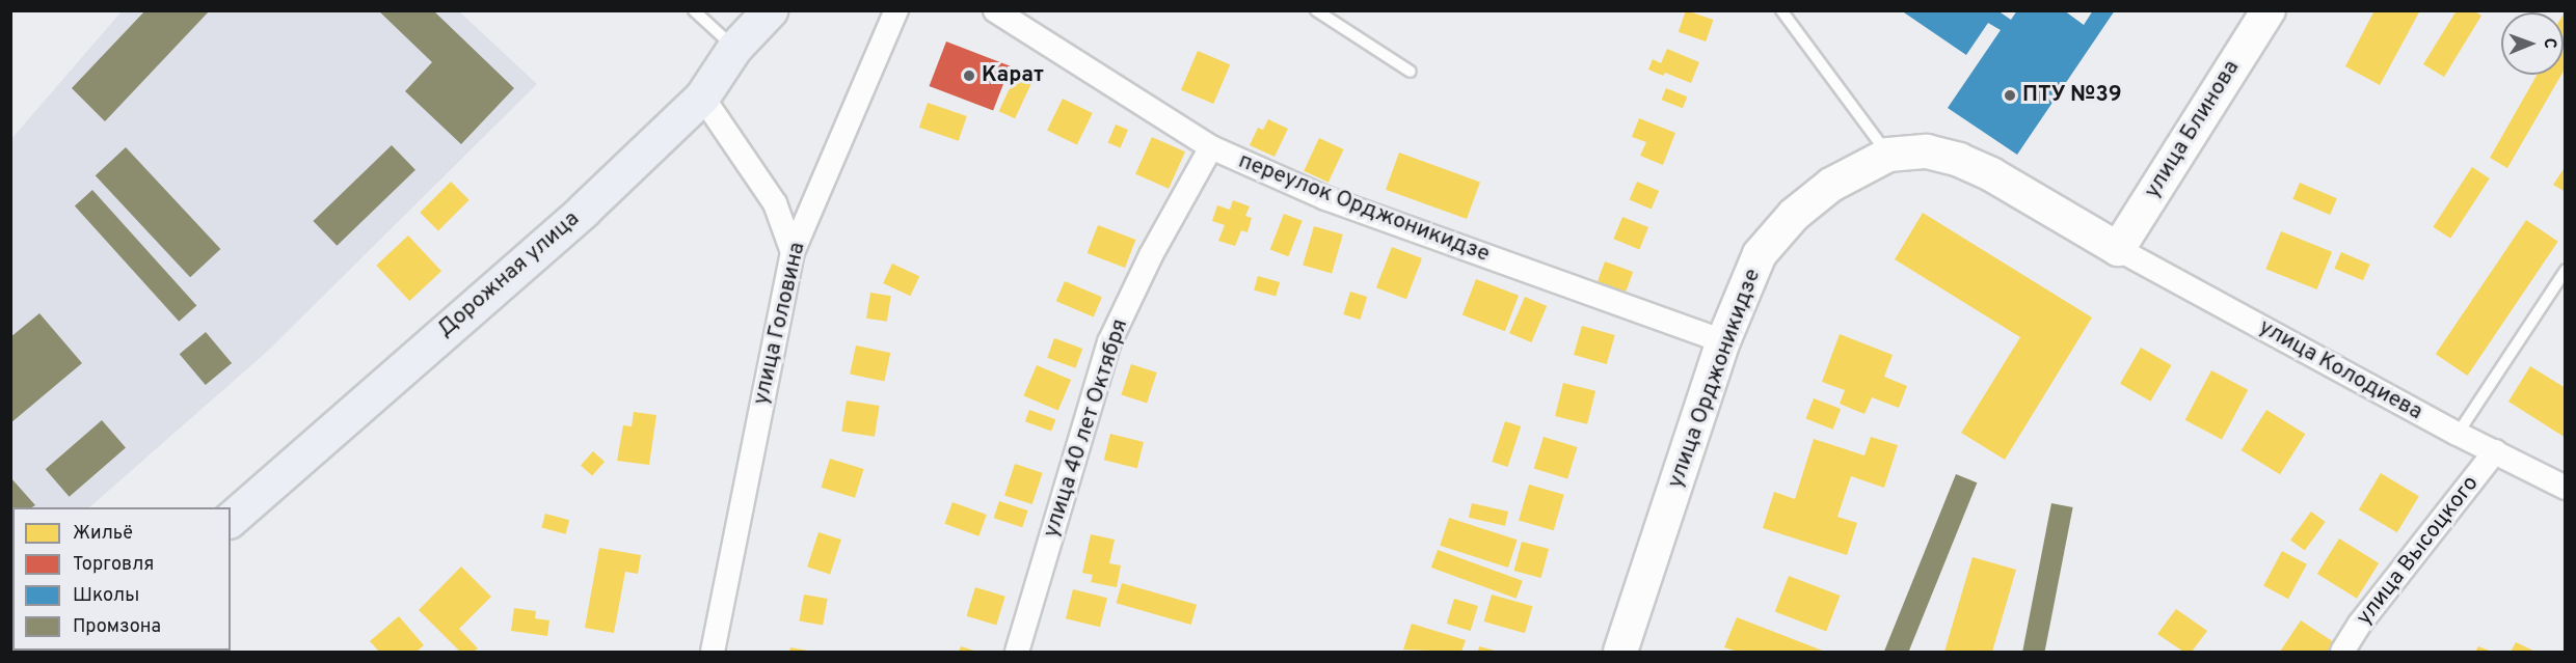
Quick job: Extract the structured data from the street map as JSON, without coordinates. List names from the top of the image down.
{
  "streets": {
    "main road": ["улица Блинова", "Дорожная улица", "улица Орджоникидзе"],
    "street": [
      "переулок Орджоникидзе",
      "улица Головина",
      "улица Колодиева",
      "улица 40 лет Октября",
      "улица Высоцкого"
    ]
  },
  "crossings": [
    ["улица Блинова", "улица Колодиева"],
    ["улица Блинова", "улица Орджоникидзе"],
    ["переулок Орджоникидзе", "улица Орджоникидзе"],
    ["переулок Орджоникидзе", "улица 40 лет Октября"],
    ["улица Колодиева", "улица Орджоникидзе"],
    ["улица Колодиева", "улица Высоцкого"]
  ],
  "places": ["Карат", "ПТУ №39"],
  "legend": [
    "Жильё",
    "Торговля",
    "Школы",
    "Промзона"
  ],
  "north": "right"
}
